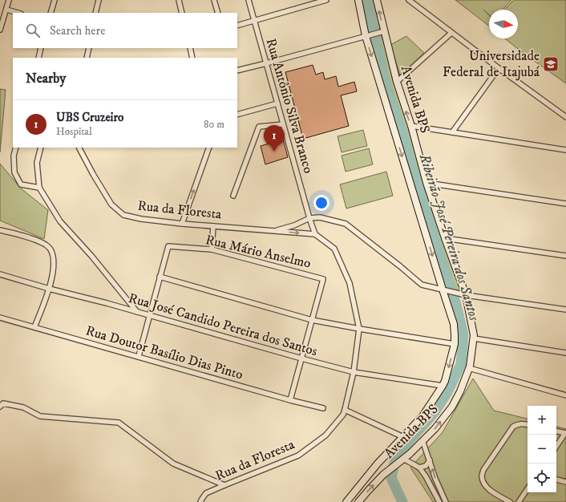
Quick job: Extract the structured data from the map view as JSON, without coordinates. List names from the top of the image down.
{
  "streets": {
    "main road": ["Avenida BPS"],
    "street": [
      "Rua Antônio Silva Branco",
      "Rua da Floresta",
      "Rua Mário Anselmo",
      "Rua José Candido Pereira dos Santos",
      "Rua Doutor Basílio Dias Pinto"
    ]
  },
  "crossings": [
    ["Avenida BPS", "Rua José Candido Pereira dos Santos"],
    ["Rua da Floresta", "Rua José Candido Pereira dos Santos"]
  ],
  "water": ["Ribeirão José Pereira dos Santos"],
  "places": {
    "school or university": ["Universidade Federal de Itajubá"]
  },
  "north": "right",
  "page": {
    "search": "Search here",
    "heading": "Nearby",
    "list": [
      {
        "mark": "1",
        "name": "UBS Cruzeiro",
        "note": "Hospital",
        "value": "80 m"
      }
    ],
    "pins": "1",
    "map_buttons": ["+", "−"]
  }
}
